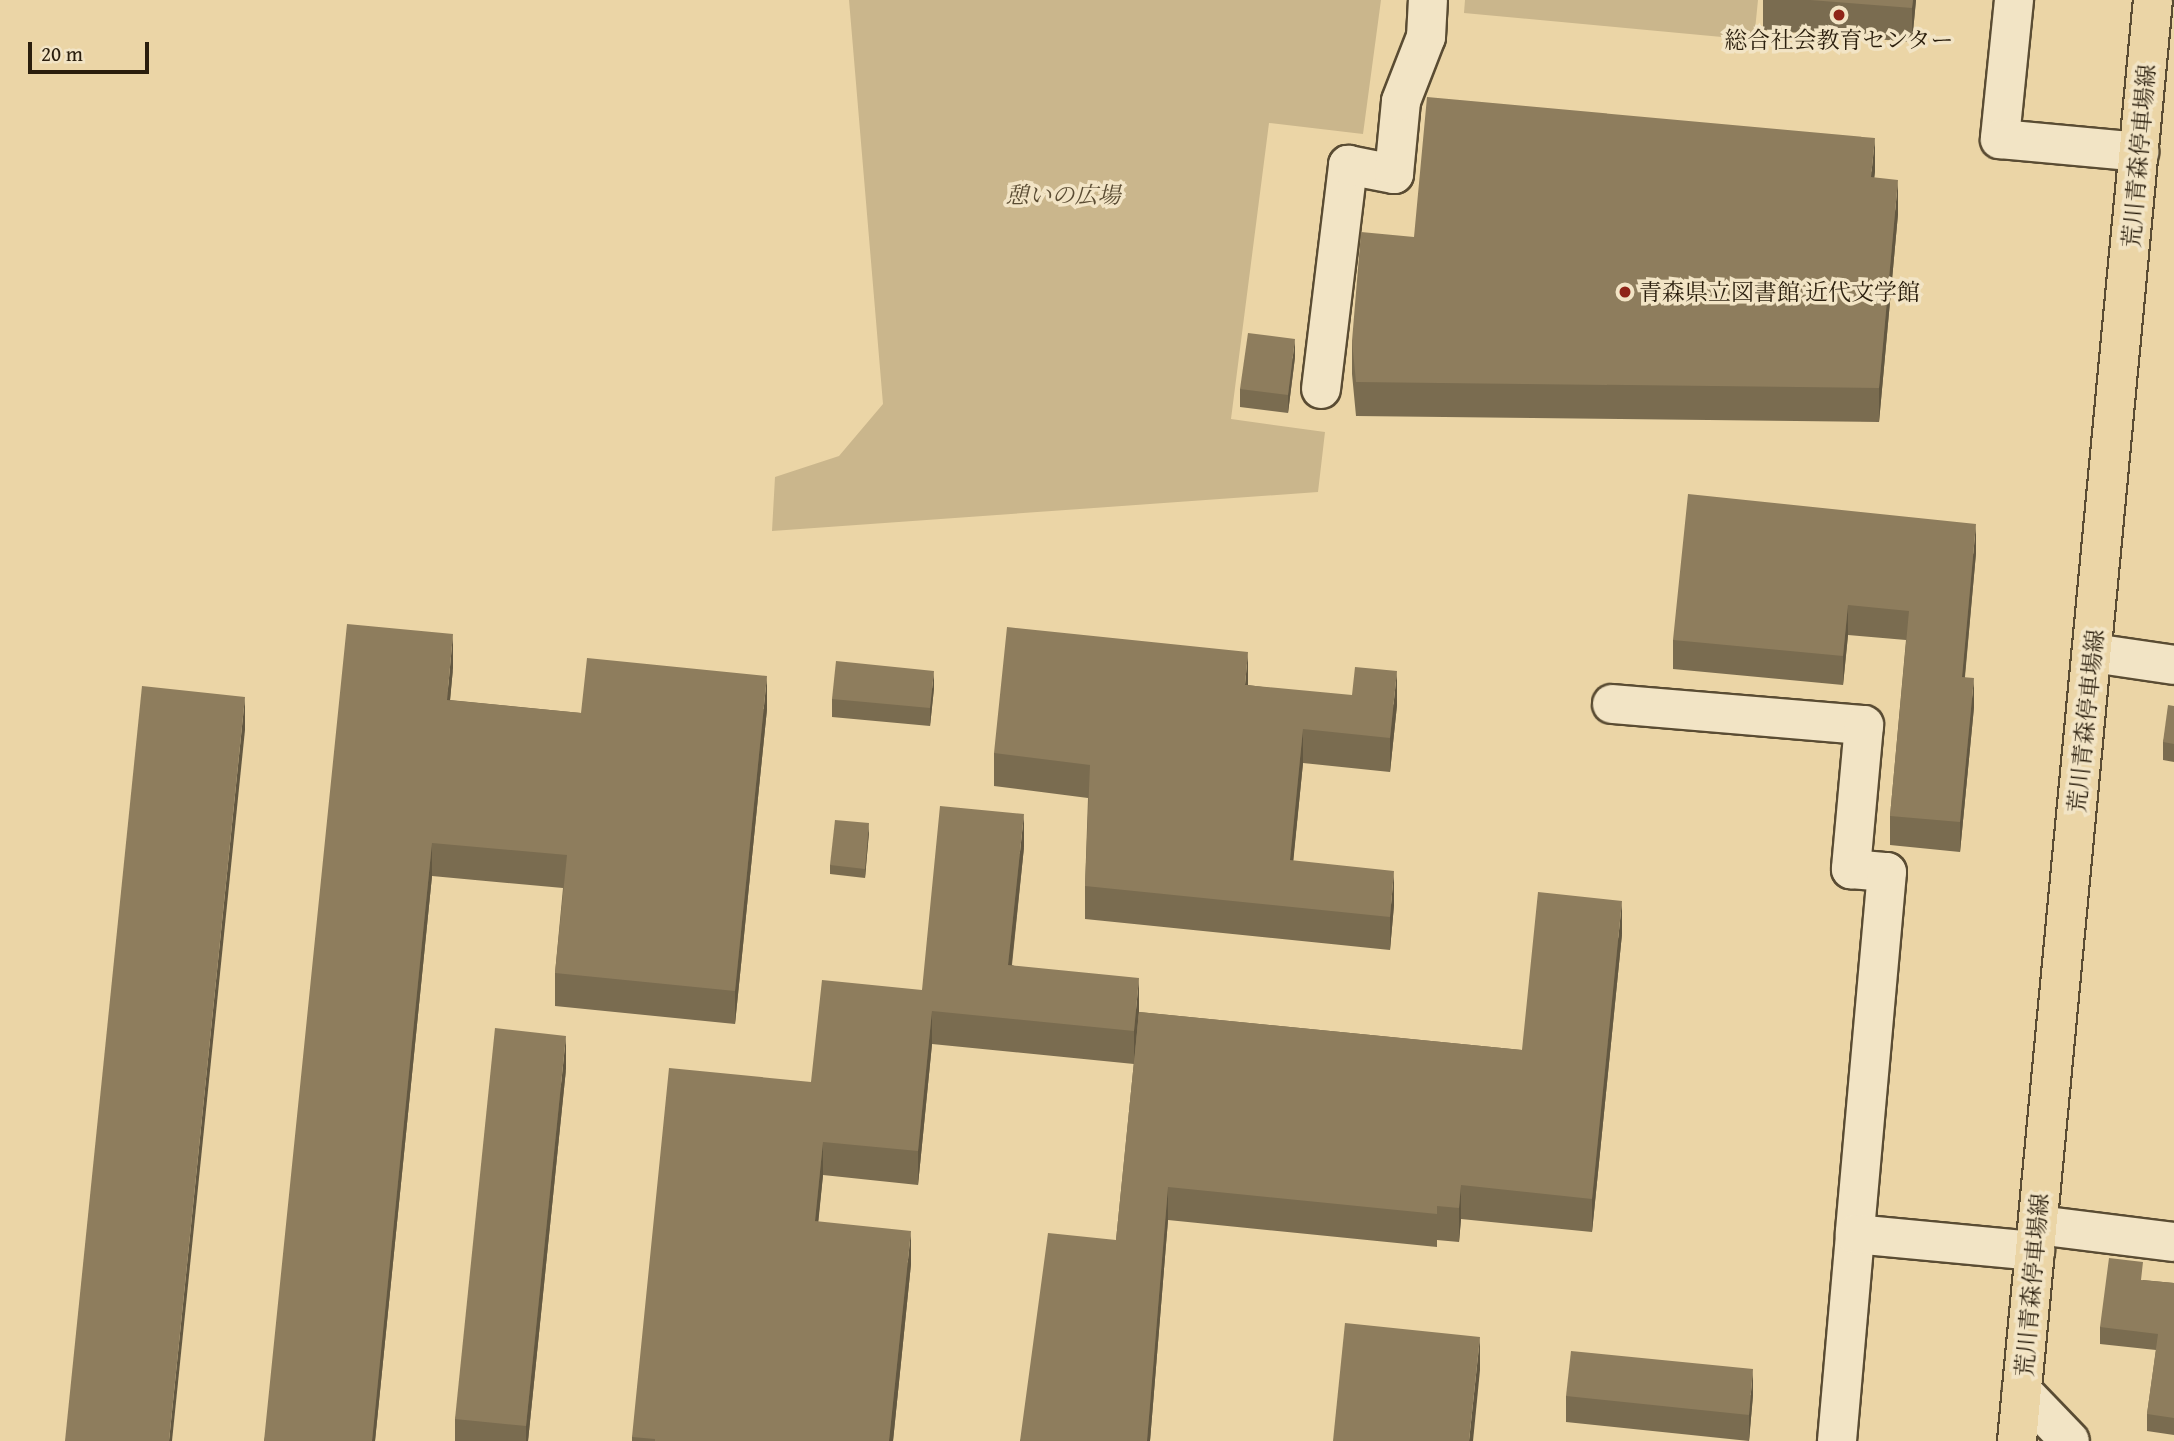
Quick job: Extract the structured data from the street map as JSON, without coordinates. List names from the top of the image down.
{
  "streets": {
    "main road": ["荒川青森停車場線"]
  },
  "parks": ["憩いの広場"],
  "places": ["総合社会教育センター", "青森県立図書館 近代文学館"],
  "scale_bar": "20 m"
}
